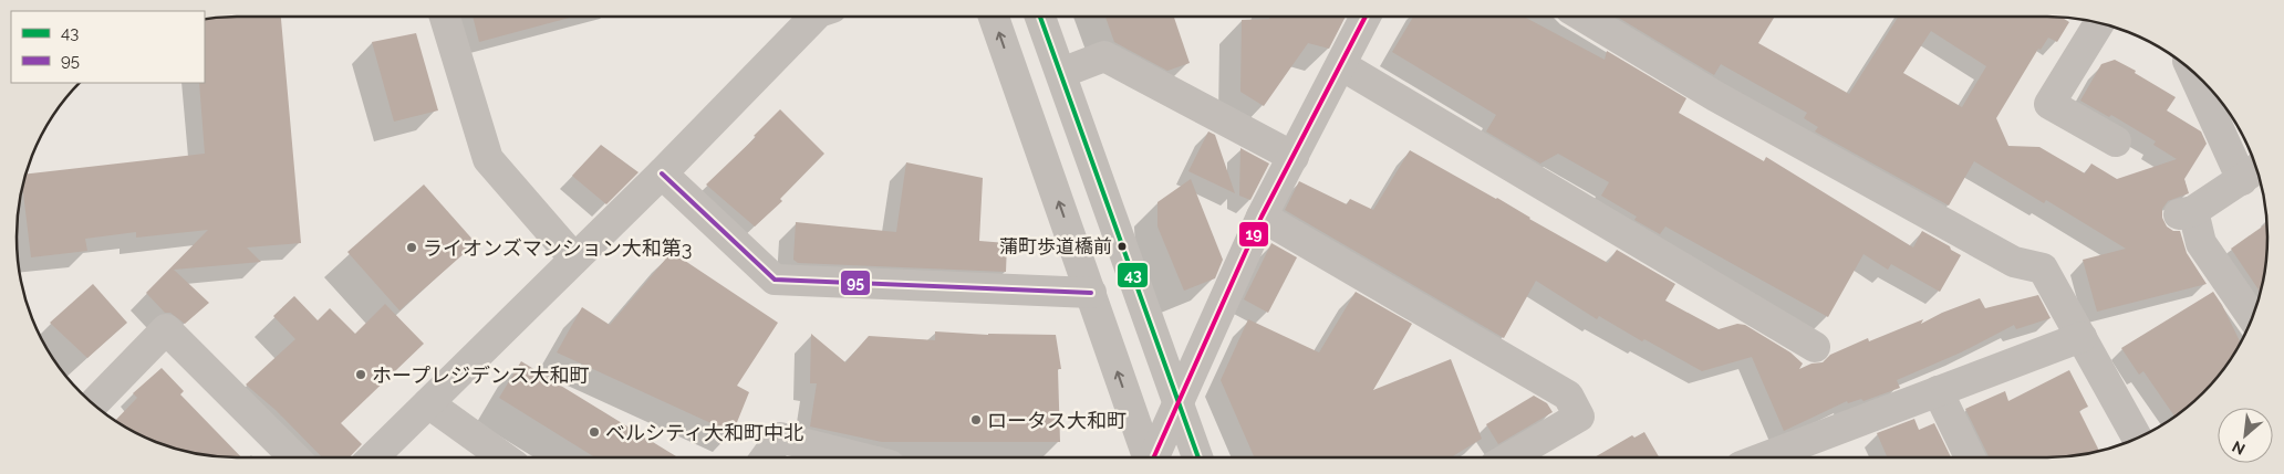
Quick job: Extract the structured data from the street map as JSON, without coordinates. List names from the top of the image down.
{
  "places": [
    "蒲町歩道橋前",
    "ライオンズマンション大和第3",
    "ホープレジデンス大和町",
    "ロータス大和町",
    "ベルシティ大和町中北"
  ],
  "lines": ["transit line 43", "transit line 19", "transit line 95"],
  "legend": ["43", "95"],
  "north": "bottom left"
}
